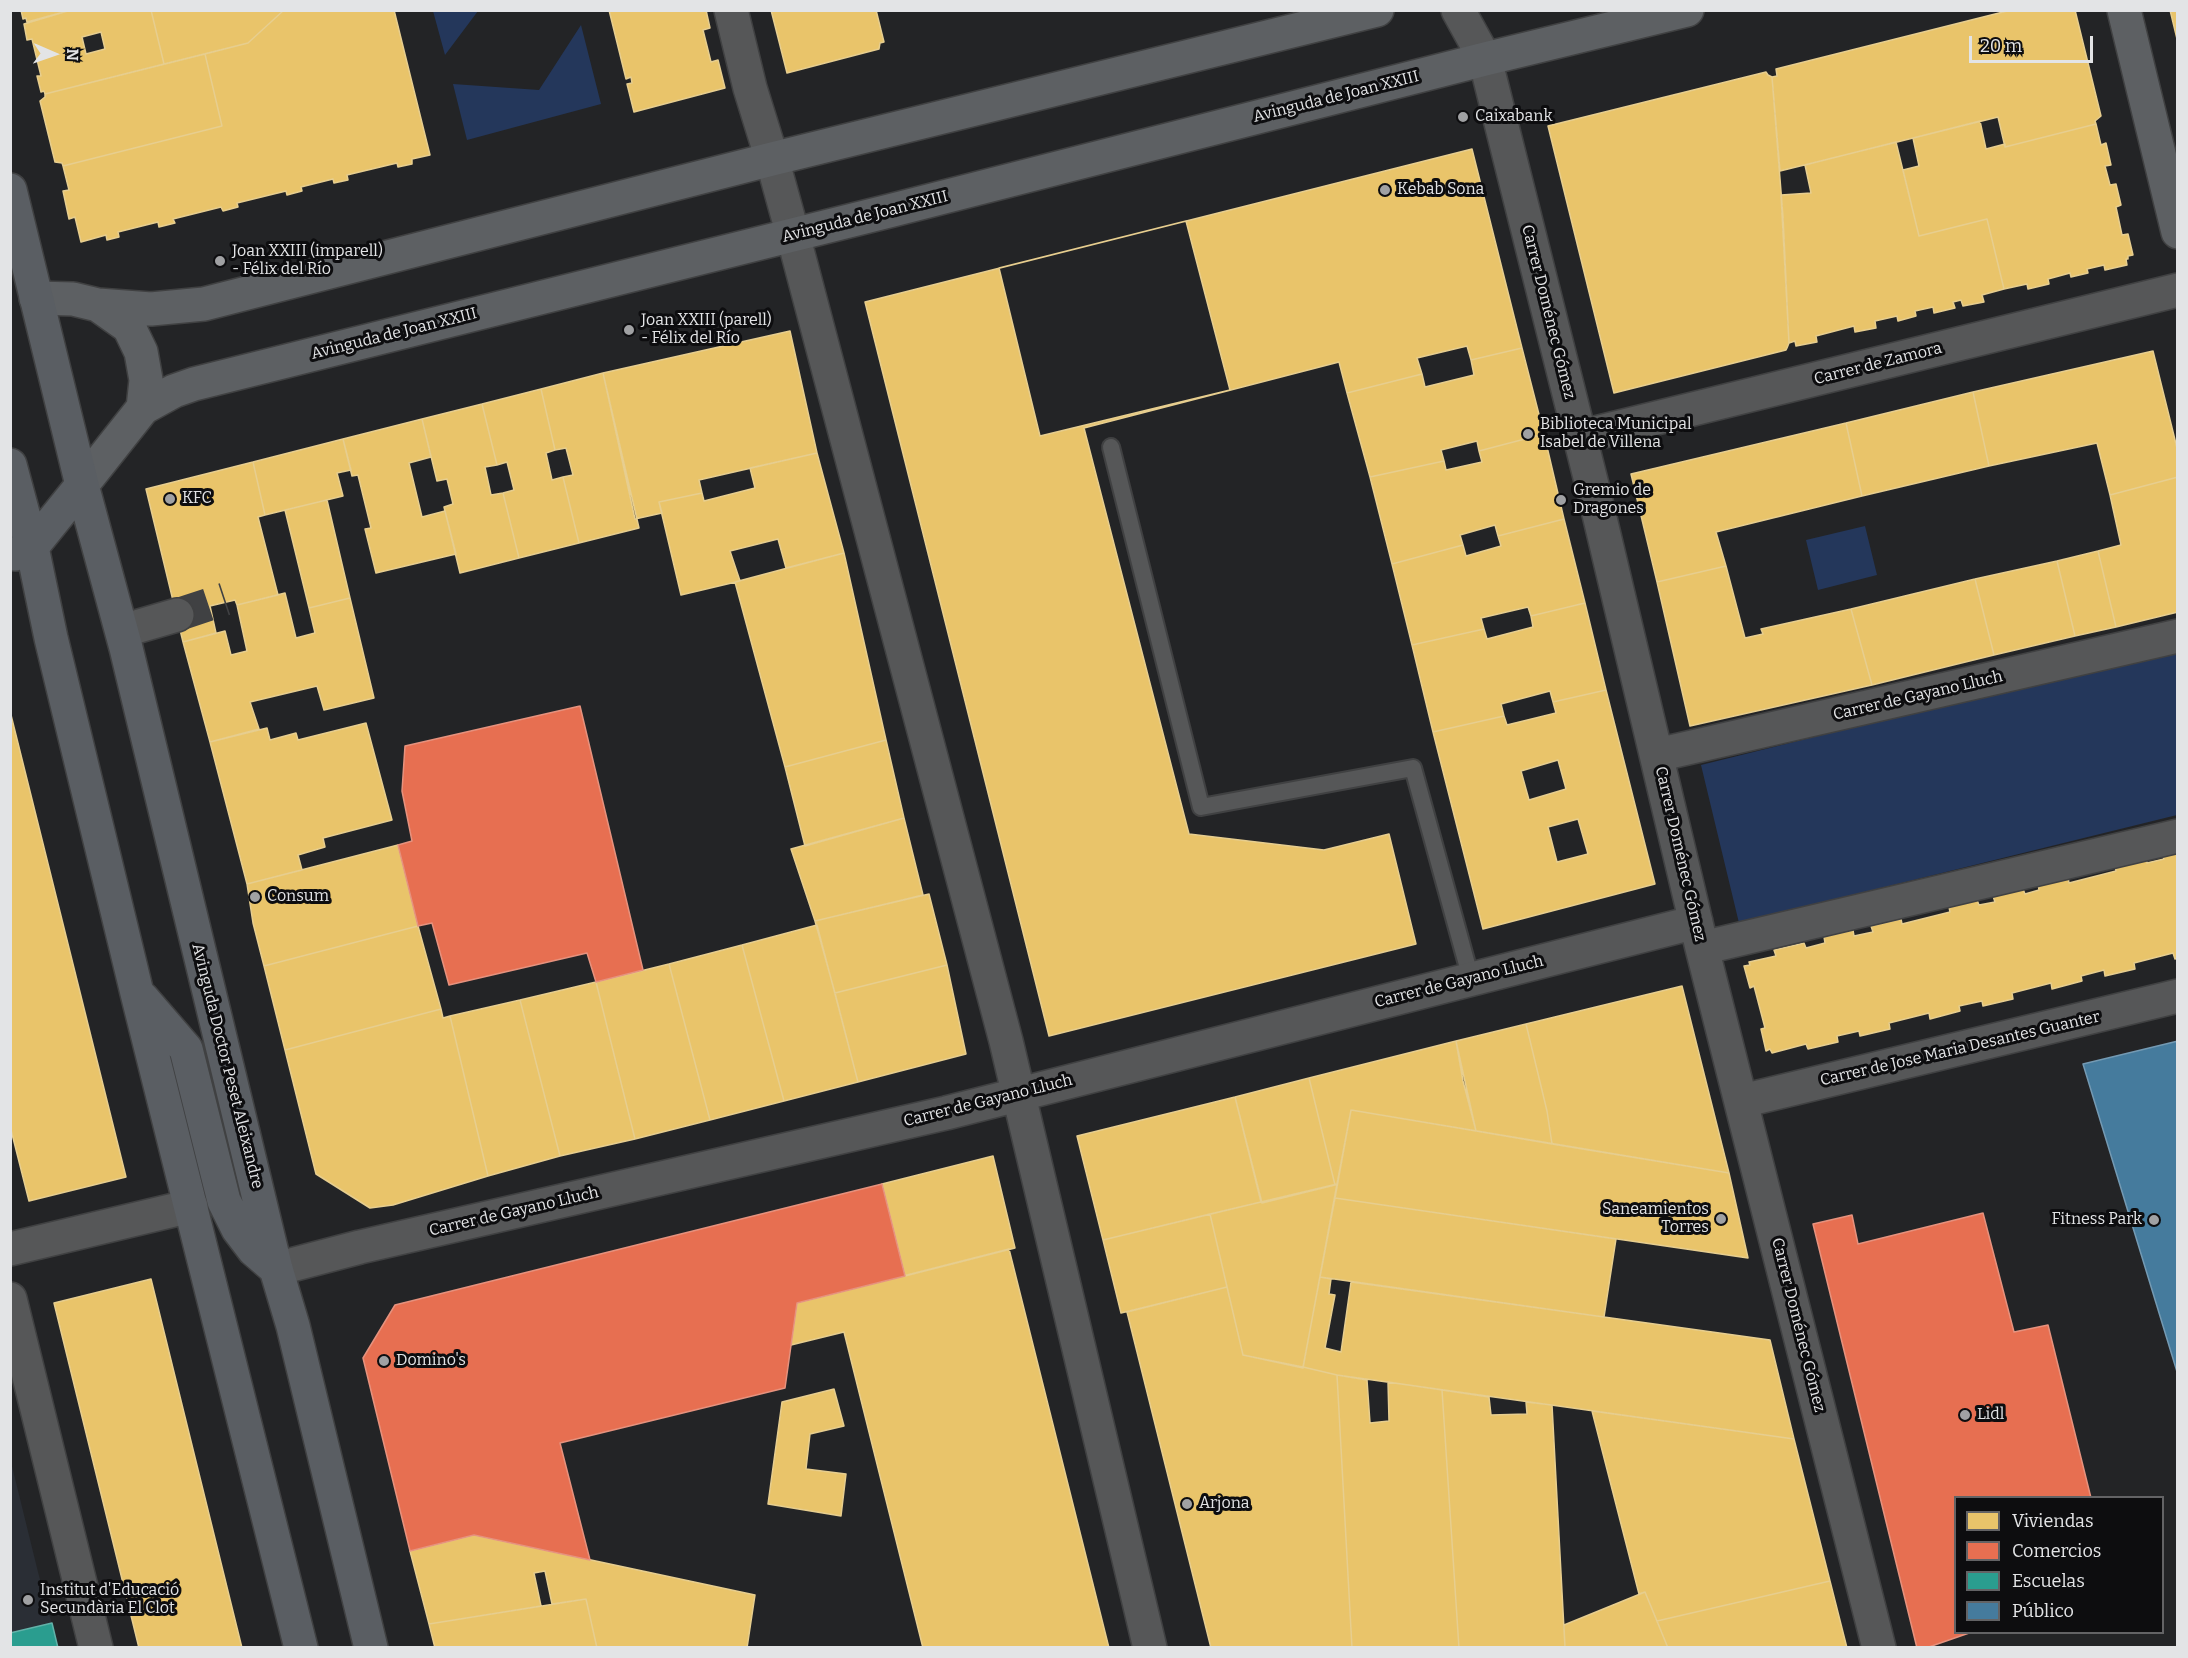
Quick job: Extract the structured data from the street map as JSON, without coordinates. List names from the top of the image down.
{
  "streets": {
    "main road": ["Avinguda de Joan XXIII", "Avinguda Doctor Peset Aleixandre"],
    "street": [
      "Carrer Doménec Gómez",
      "Carrer de Zamora",
      "Carrer de Gayano Lluch",
      "Carrer de Jose Maria Desantes Guanter"
    ]
  },
  "crossings": [
    ["Avinguda de Joan XXIII", "Carrer Doménec Gómez"],
    ["Avinguda de Joan XXIII", "Avinguda Doctor Peset Aleixandre"],
    ["Carrer Doménec Gómez", "Carrer de Zamora"],
    ["Carrer Doménec Gómez", "Carrer de Gayano Lluch"],
    ["Carrer Doménec Gómez", "Carrer de Jose Maria Desantes Guanter"],
    ["Carrer de Gayano Lluch", "Avinguda Doctor Peset Aleixandre"]
  ],
  "places": [
    "Caixabank",
    "Kebab Sona",
    "Joan XXIII (imparell) - Félix del Río",
    "Joan XXIII (parell) - Félix del Río",
    "Biblioteca Municipal Isabel de Villena",
    "KFC",
    "Gremio de Dragones",
    "Consum",
    "Saneamientos Torres",
    "Fitness Park",
    "Domino's",
    "Lidl",
    "Arjona",
    "Institut d'Educació Secundària El Clot"
  ],
  "legend": [
    "Viviendas",
    "Comercios",
    "Escuelas",
    "Público"
  ],
  "scale_bar": "20 m",
  "north": "right"
}
